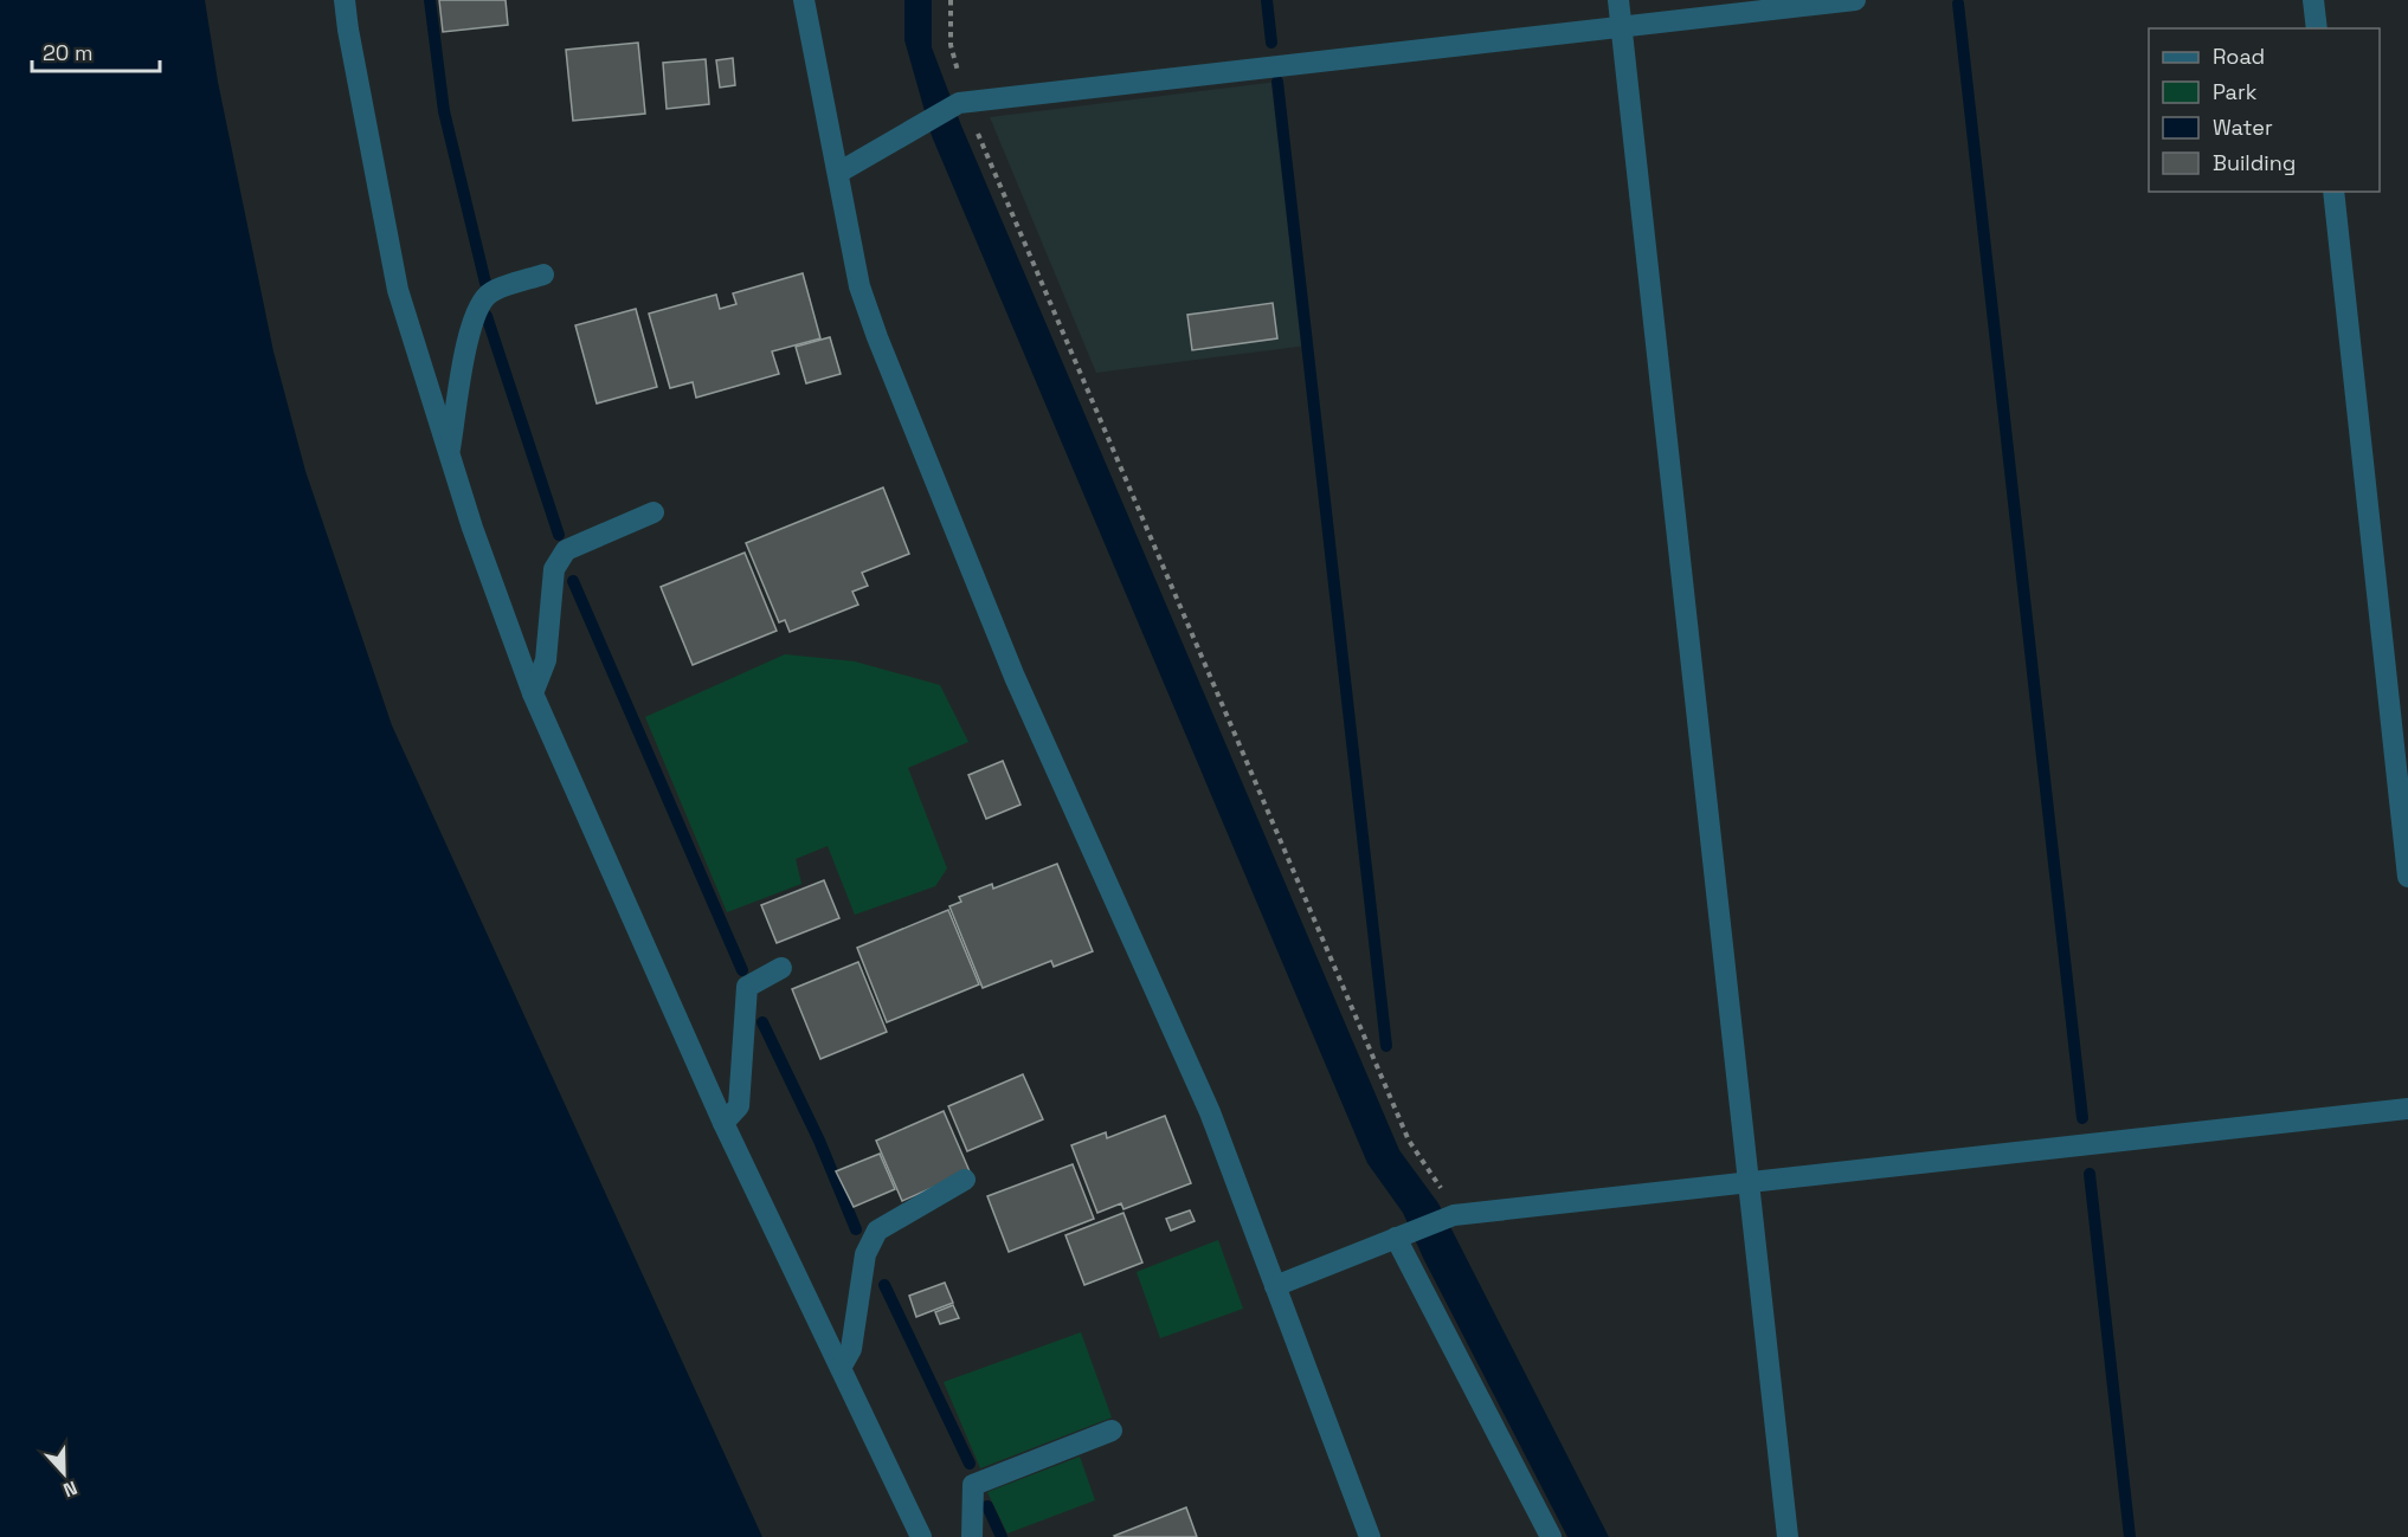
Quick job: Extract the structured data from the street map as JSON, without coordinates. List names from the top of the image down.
{
  "legend": [
    "Road",
    "Park",
    "Water",
    "Building"
  ],
  "scale_bar": "20 m",
  "north": "bottom"
}
